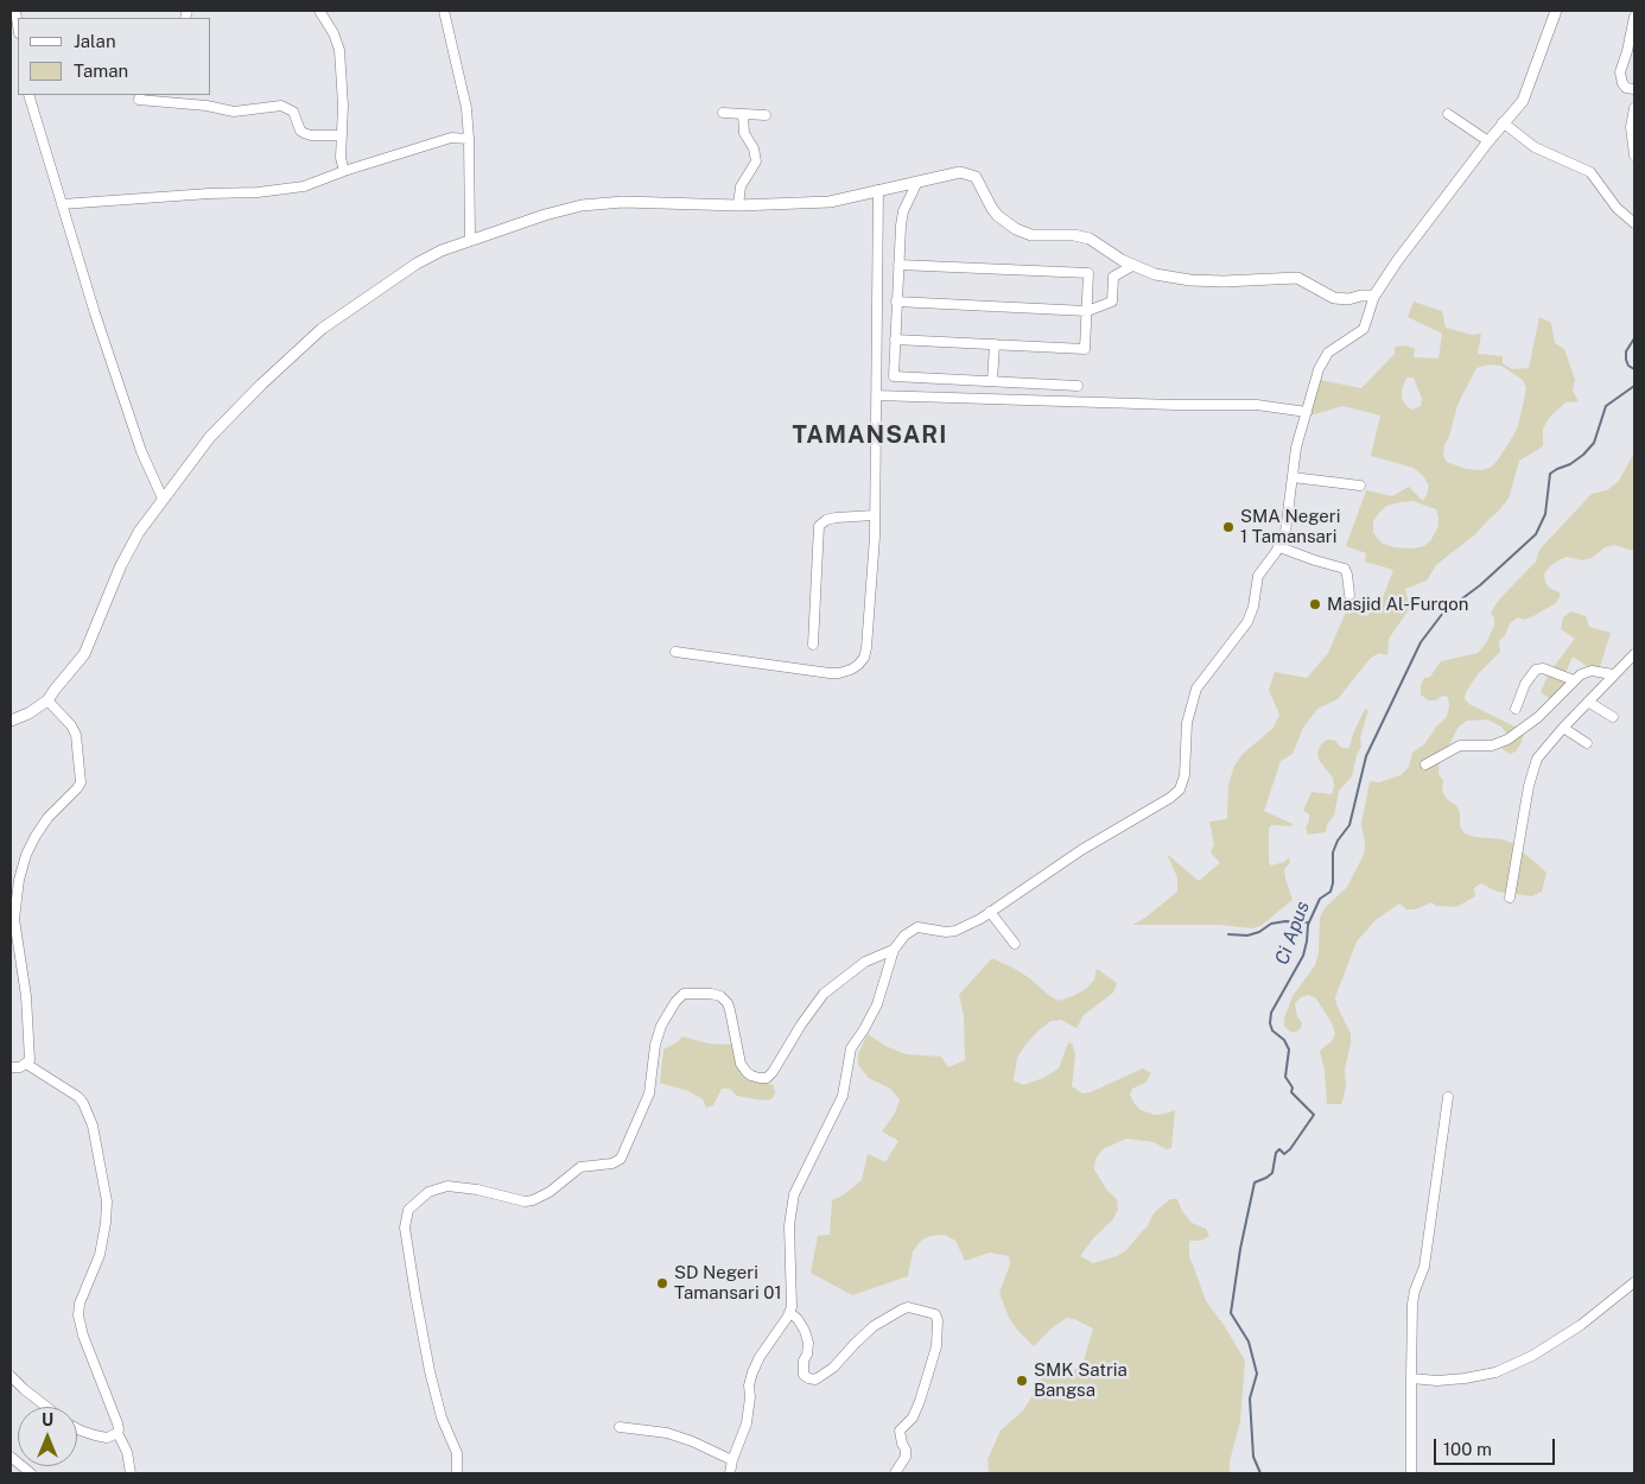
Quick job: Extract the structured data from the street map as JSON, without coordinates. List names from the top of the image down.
{
  "districts": ["TAMANSARI"],
  "water": ["Ci Apus"],
  "places": [
    "SMA Negeri 1 Tamansari",
    "Masjid Al-Furqon",
    "SD Negeri Tamansari 01",
    "SMK Satria Bangsa"
  ],
  "legend": ["Jalan", "Taman"],
  "scale_bar": "100 m",
  "north": "top"
}
